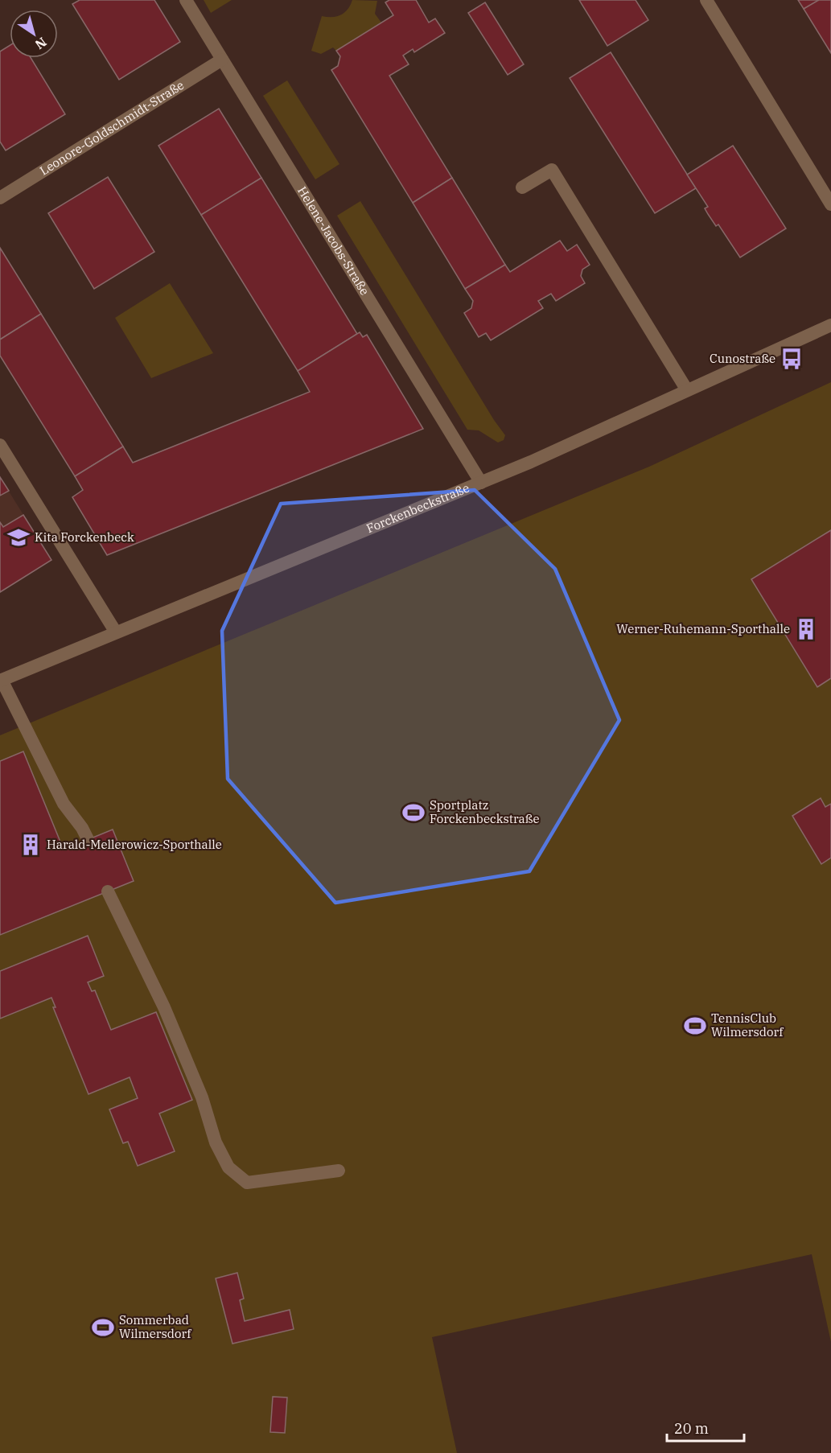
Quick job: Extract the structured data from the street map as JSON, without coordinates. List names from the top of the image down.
{
  "streets": {
    "street": ["Leonore-Goldschmidt-Straße", "Helene-Jacobs-Straße", "Forckenbeckstraße"]
  },
  "crossings": [
    ["Leonore-Goldschmidt-Straße", "Helene-Jacobs-Straße"],
    ["Helene-Jacobs-Straße", "Forckenbeckstraße"]
  ],
  "places": {
    "bus stop": ["Cunostraße"],
    "school or university": ["Kita Forckenbeck"],
    "building": ["Werner-Ruhemann-Sporthalle", "Harald-Mellerowicz-Sporthalle"],
    "sports": ["Sportplatz Forckenbeckstraße", "TennisClub Wilmersdorf", "Sommerbad Wilmersdorf"]
  },
  "scale_bar": "20 m",
  "north": "bottom right"
}
